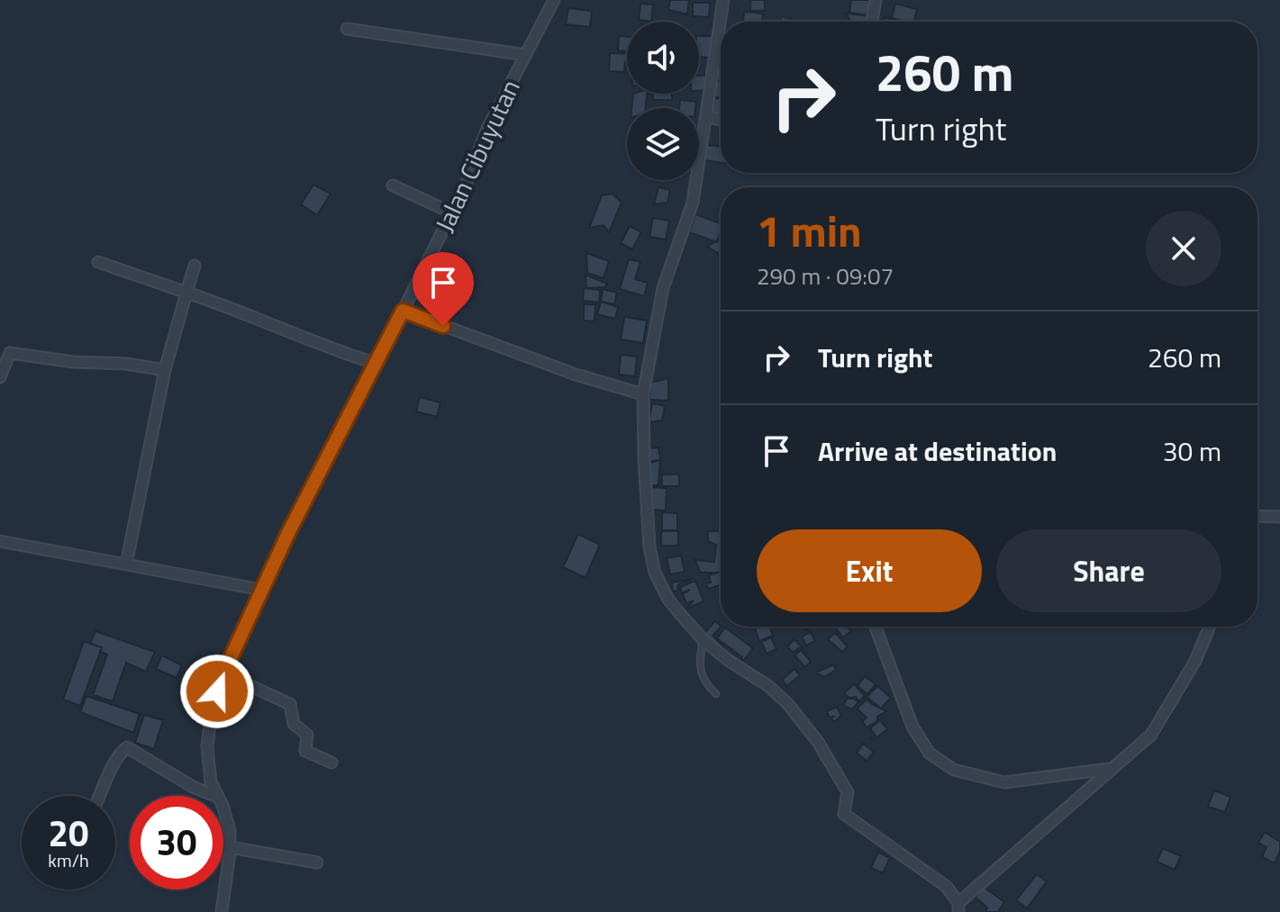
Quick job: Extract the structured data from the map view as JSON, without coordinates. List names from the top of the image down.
{
  "streets": {
    "street": ["Jalan Cibuyutan"]
  },
  "page": {
    "turn": ["260 m", "Turn right"],
    "heading": ["1 min", "290 m · 09:07"],
    "list": [
      {
        "name": "Turn right",
        "value": "260 m"
      },
      {
        "name": "Arrive at destination",
        "value": "30 m"
      }
    ],
    "buttons": ["Exit", "Share"],
    "speed": "20 km/h",
    "limit": "30"
  }
}
